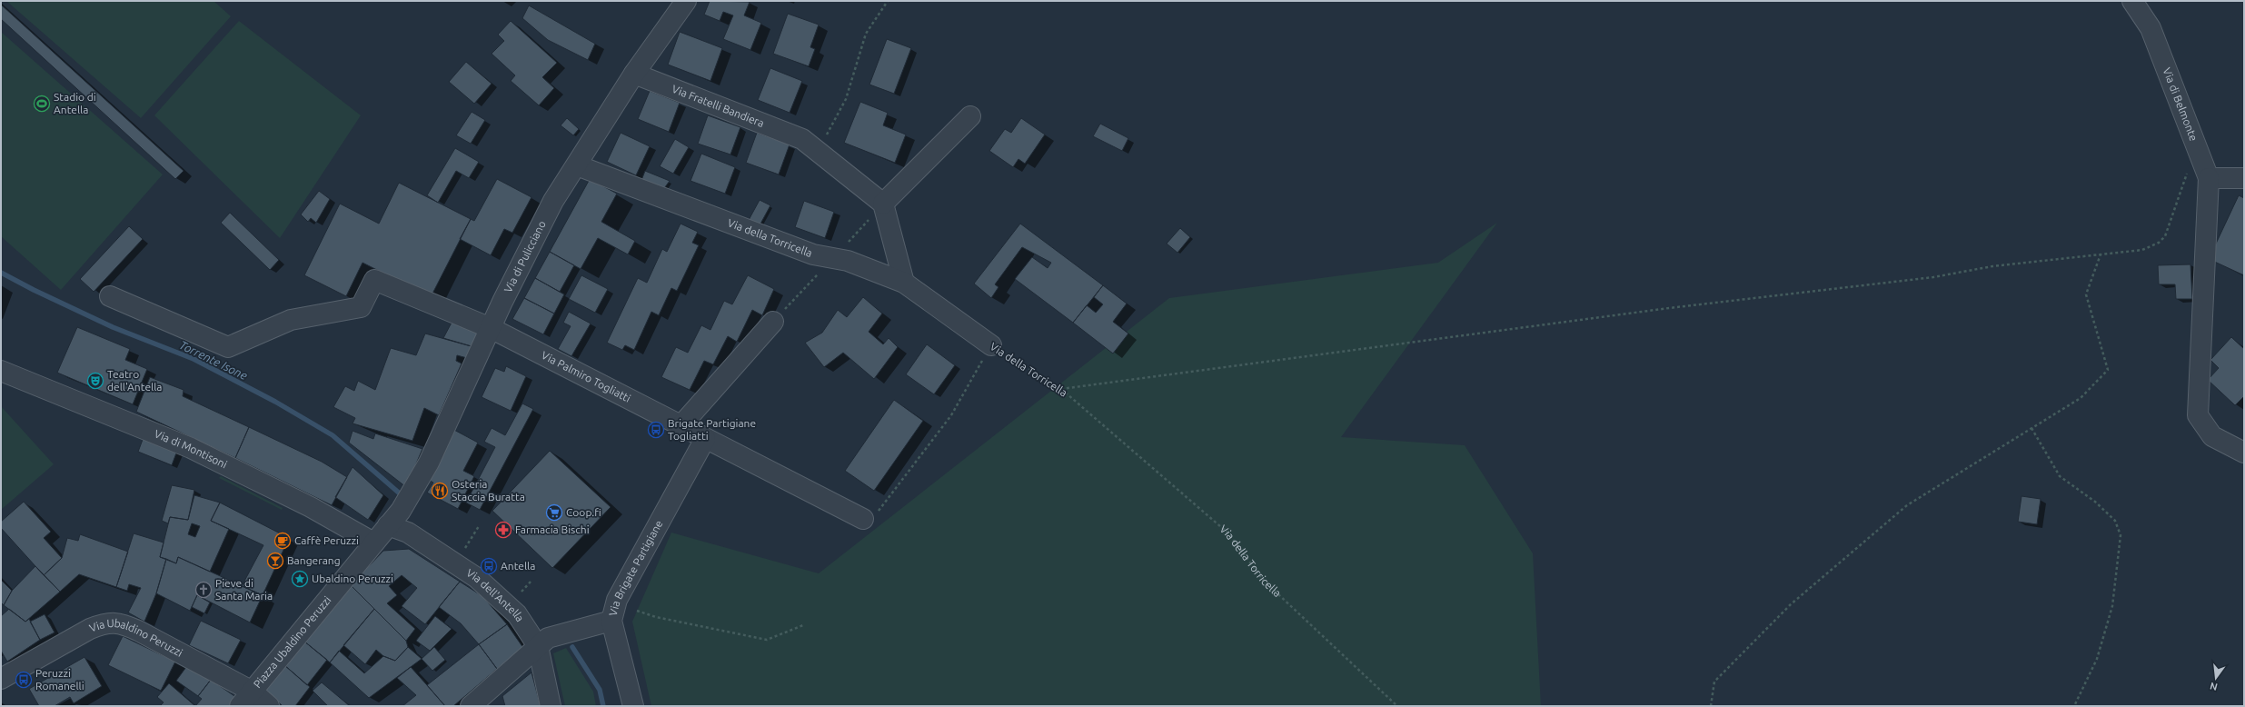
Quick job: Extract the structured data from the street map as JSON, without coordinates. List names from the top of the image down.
{
  "streets": {
    "street": [
      "Via di Belmonte",
      "Via Fratelli Bandiera",
      "Via della Torricella",
      "Via di Pulicciano",
      "Via Palmiro Togliatti",
      "Via di Montisoni",
      "Via Brigate Partigiane",
      "Via dell'Antella",
      "Piazza Ubaldino Peruzzi",
      "Via Ubaldino Peruzzi"
    ]
  },
  "crossings": [
    ["Via Fratelli Bandiera", "Via di Pulicciano"],
    ["Via della Torricella", "Via di Pulicciano"],
    ["Via di Pulicciano", "Via Palmiro Togliatti"],
    ["Via di Pulicciano", "Via dell'Antella"],
    ["Via di Pulicciano", "Piazza Ubaldino Peruzzi"],
    ["Via Palmiro Togliatti", "Via Brigate Partigiane"],
    ["Via di Montisoni", "Piazza Ubaldino Peruzzi"],
    ["Via dell'Antella", "Piazza Ubaldino Peruzzi"],
    ["Piazza Ubaldino Peruzzi", "Via Ubaldino Peruzzi"]
  ],
  "water": ["Torrente Isone"],
  "places": {
    "sports": ["Stadio di Antella"],
    "theatre": ["Teatro dell'Antella"],
    "bus stop": ["Brigate Partigiane Togliatti", "Antella", "Peruzzi Romanelli"],
    "restaurant": ["Osteria Staccia Buratta"],
    "supermarket": ["Coop.fi"],
    "pharmacy": ["Farmacia Bischi"],
    "cafe": ["Caffè Peruzzi"],
    "bar": ["Bangerang"],
    "place": ["Ubaldino Peruzzi"],
    "church": ["Pieve di Santa Maria"]
  },
  "north": "bottom"
}
